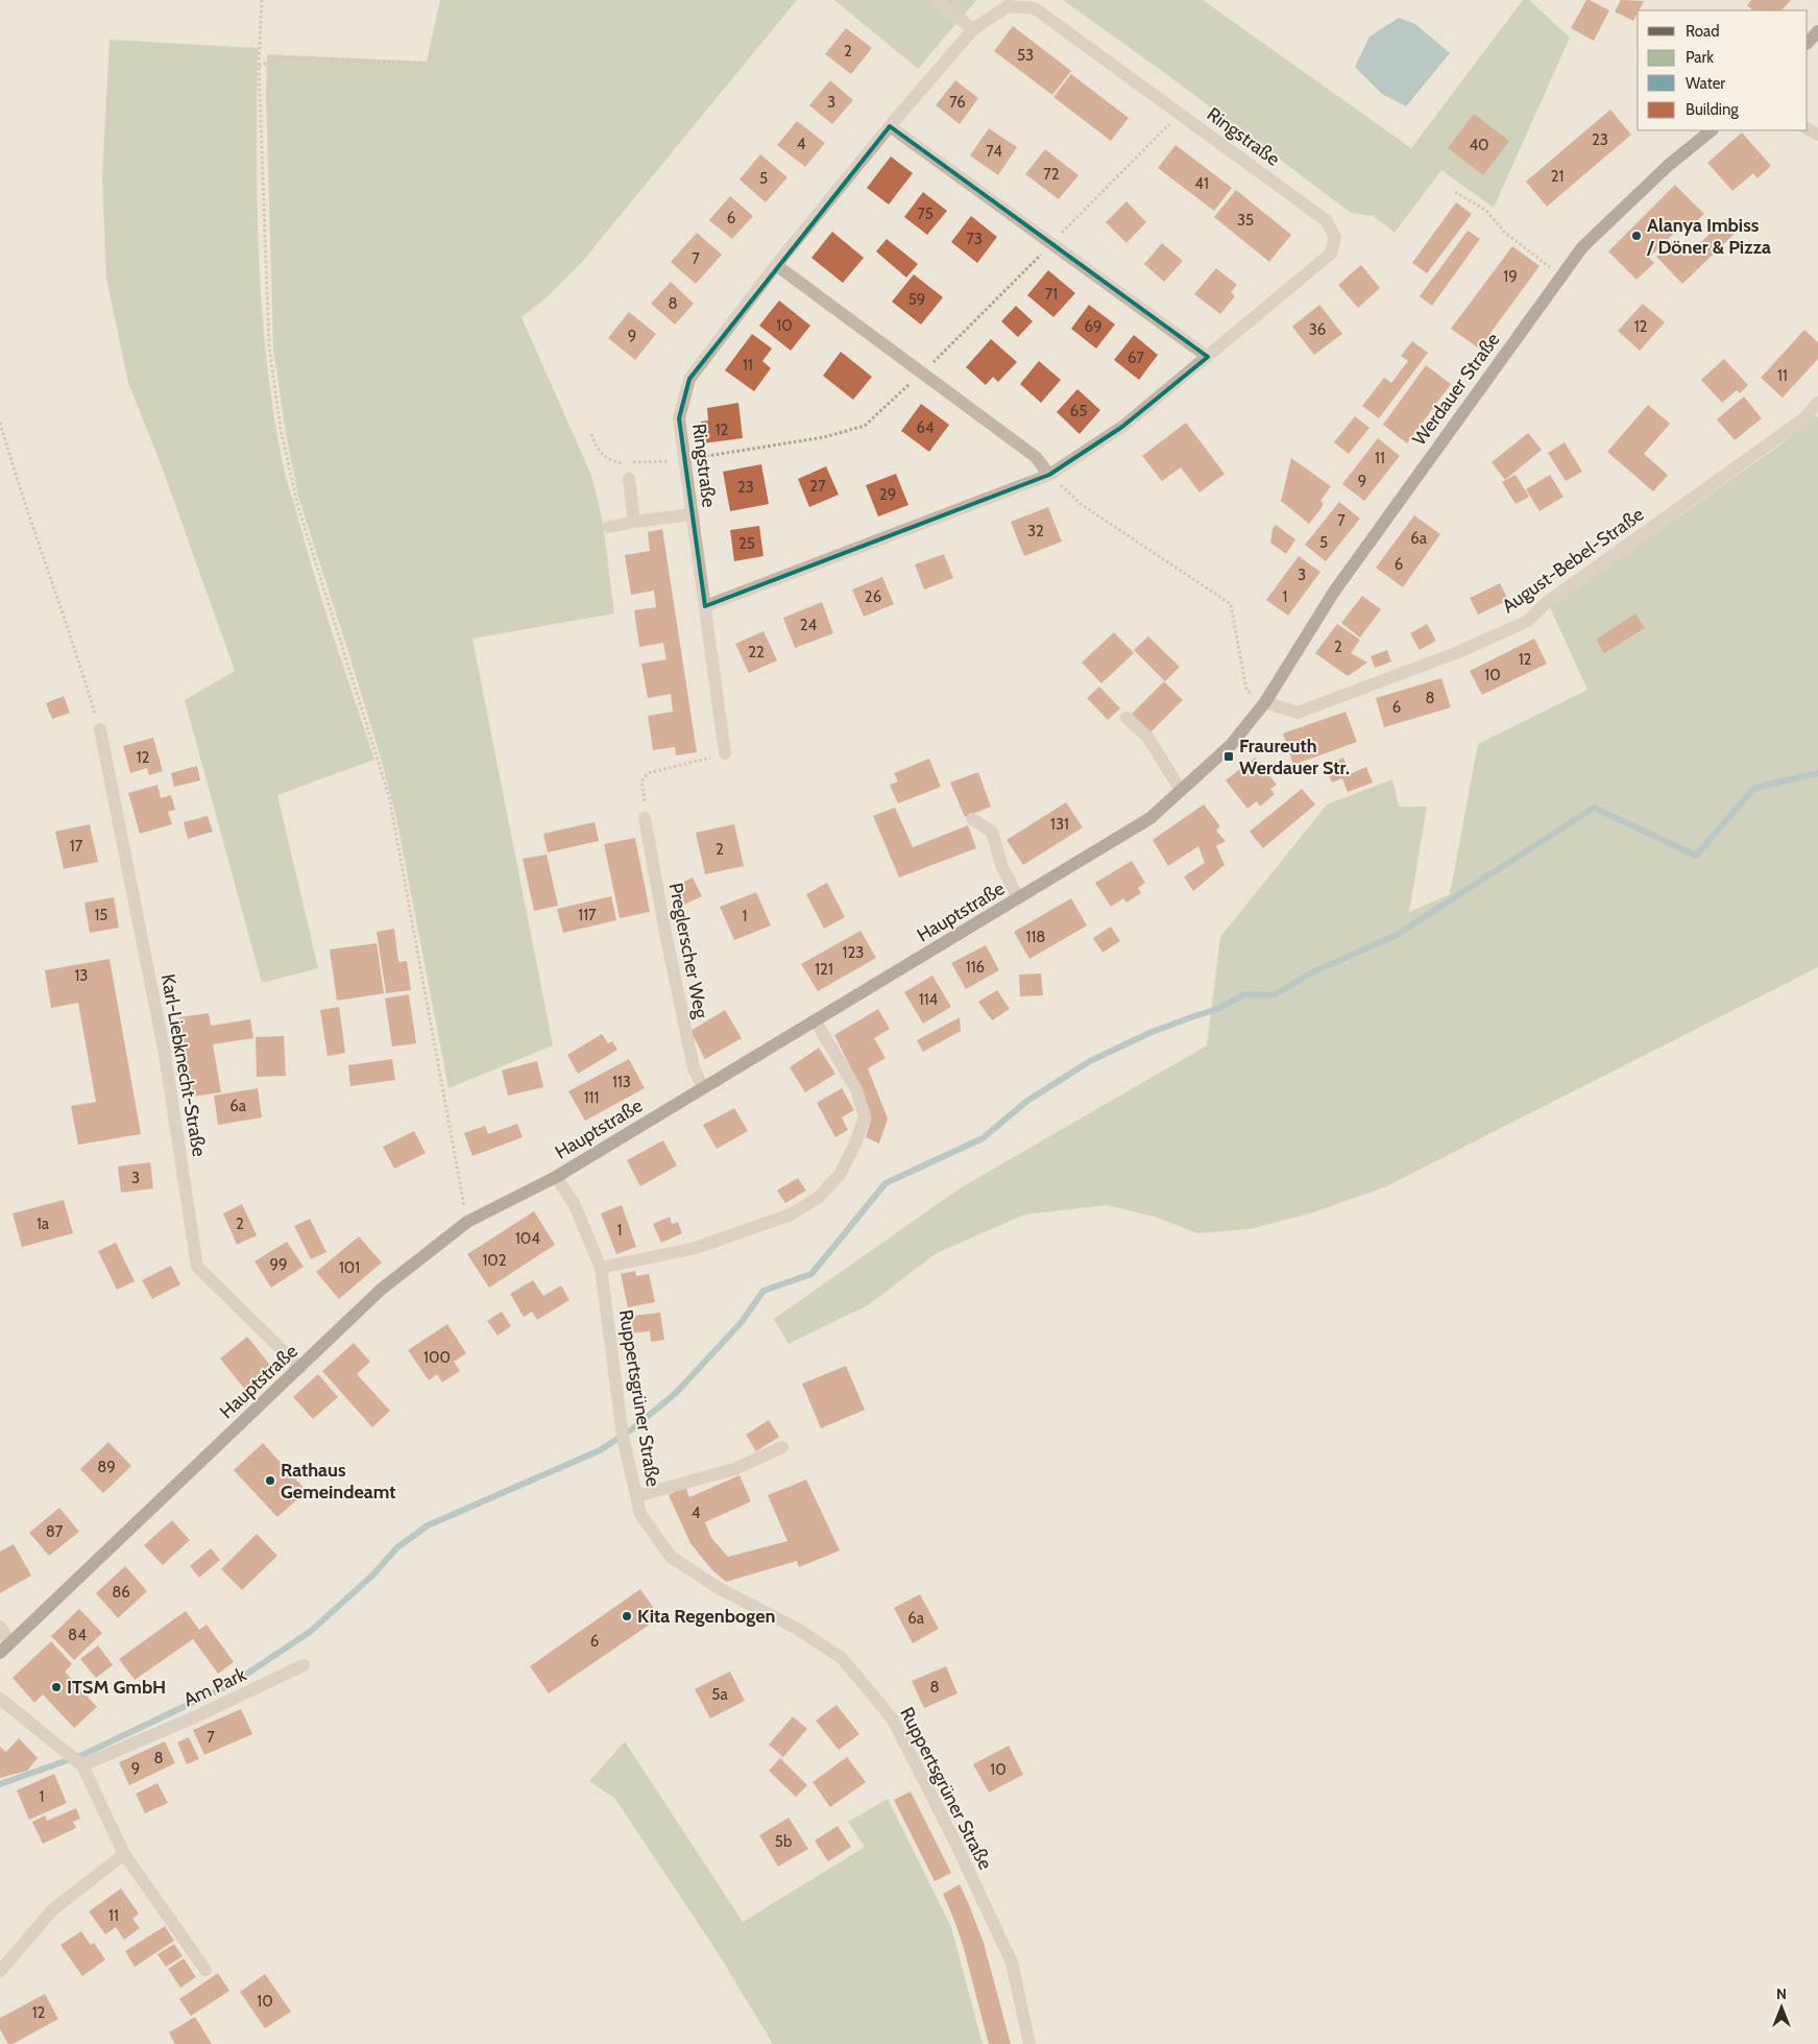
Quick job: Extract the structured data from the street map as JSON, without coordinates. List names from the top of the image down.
{
  "streets": {
    "main road": ["Werdauer Straße", "Hauptstraße"],
    "street": [
      "Ringstraße",
      "August-Bebel-Straße",
      "Preglerscher Weg",
      "Karl-Liebknecht-Straße",
      "Ruppertsgrüner Straße",
      "Am Park"
    ]
  },
  "crossings": [
    ["Werdauer Straße", "August-Bebel-Straße"],
    ["Werdauer Straße", "Hauptstraße"],
    ["August-Bebel-Straße", "Hauptstraße"],
    ["Hauptstraße", "Preglerscher Weg"],
    ["Hauptstraße", "Karl-Liebknecht-Straße"],
    ["Hauptstraße", "Ruppertsgrüner Straße"]
  ],
  "places": {
    "other": [
      "Alanya Imbiss / Döner & Pizza",
      "Rathaus Gemeindeamt",
      "Kita Regenbogen",
      "ITSM GmbH"
    ],
    "transit": ["Fraureuth Werdauer Str."]
  },
  "house_numbers": [
    "2",
    "53",
    "3",
    "76",
    "23",
    "4",
    "40",
    "74",
    "72",
    "21",
    "5",
    "41",
    "75",
    "6",
    "35",
    "73",
    "7",
    "19",
    "71",
    "59",
    "8",
    "10",
    "69",
    "12",
    "36",
    "9",
    "67",
    "11",
    "11",
    "65",
    "64",
    "12",
    "11",
    "9",
    "27",
    "23",
    "29",
    "7",
    "32",
    "6a",
    "5",
    "25",
    "6",
    "3",
    "26",
    "1",
    "24",
    "2",
    "22",
    "12",
    "10",
    "8",
    "6",
    "12",
    "131",
    "17",
    "2",
    "15",
    "117",
    "1",
    "118",
    "123",
    "116",
    "121",
    "13",
    "114",
    "113",
    "111",
    "6a",
    "3",
    "1a",
    "2",
    "1",
    "104",
    "102",
    "99",
    "101",
    "100",
    "89",
    "4",
    "87",
    "86",
    "6a",
    "84",
    "6",
    "8",
    "5a",
    "7",
    "8",
    "9",
    "10",
    "1",
    "5b",
    "11",
    "10",
    "12"
  ],
  "legend": [
    "Road",
    "Park",
    "Water",
    "Building"
  ],
  "north": "top"
}
